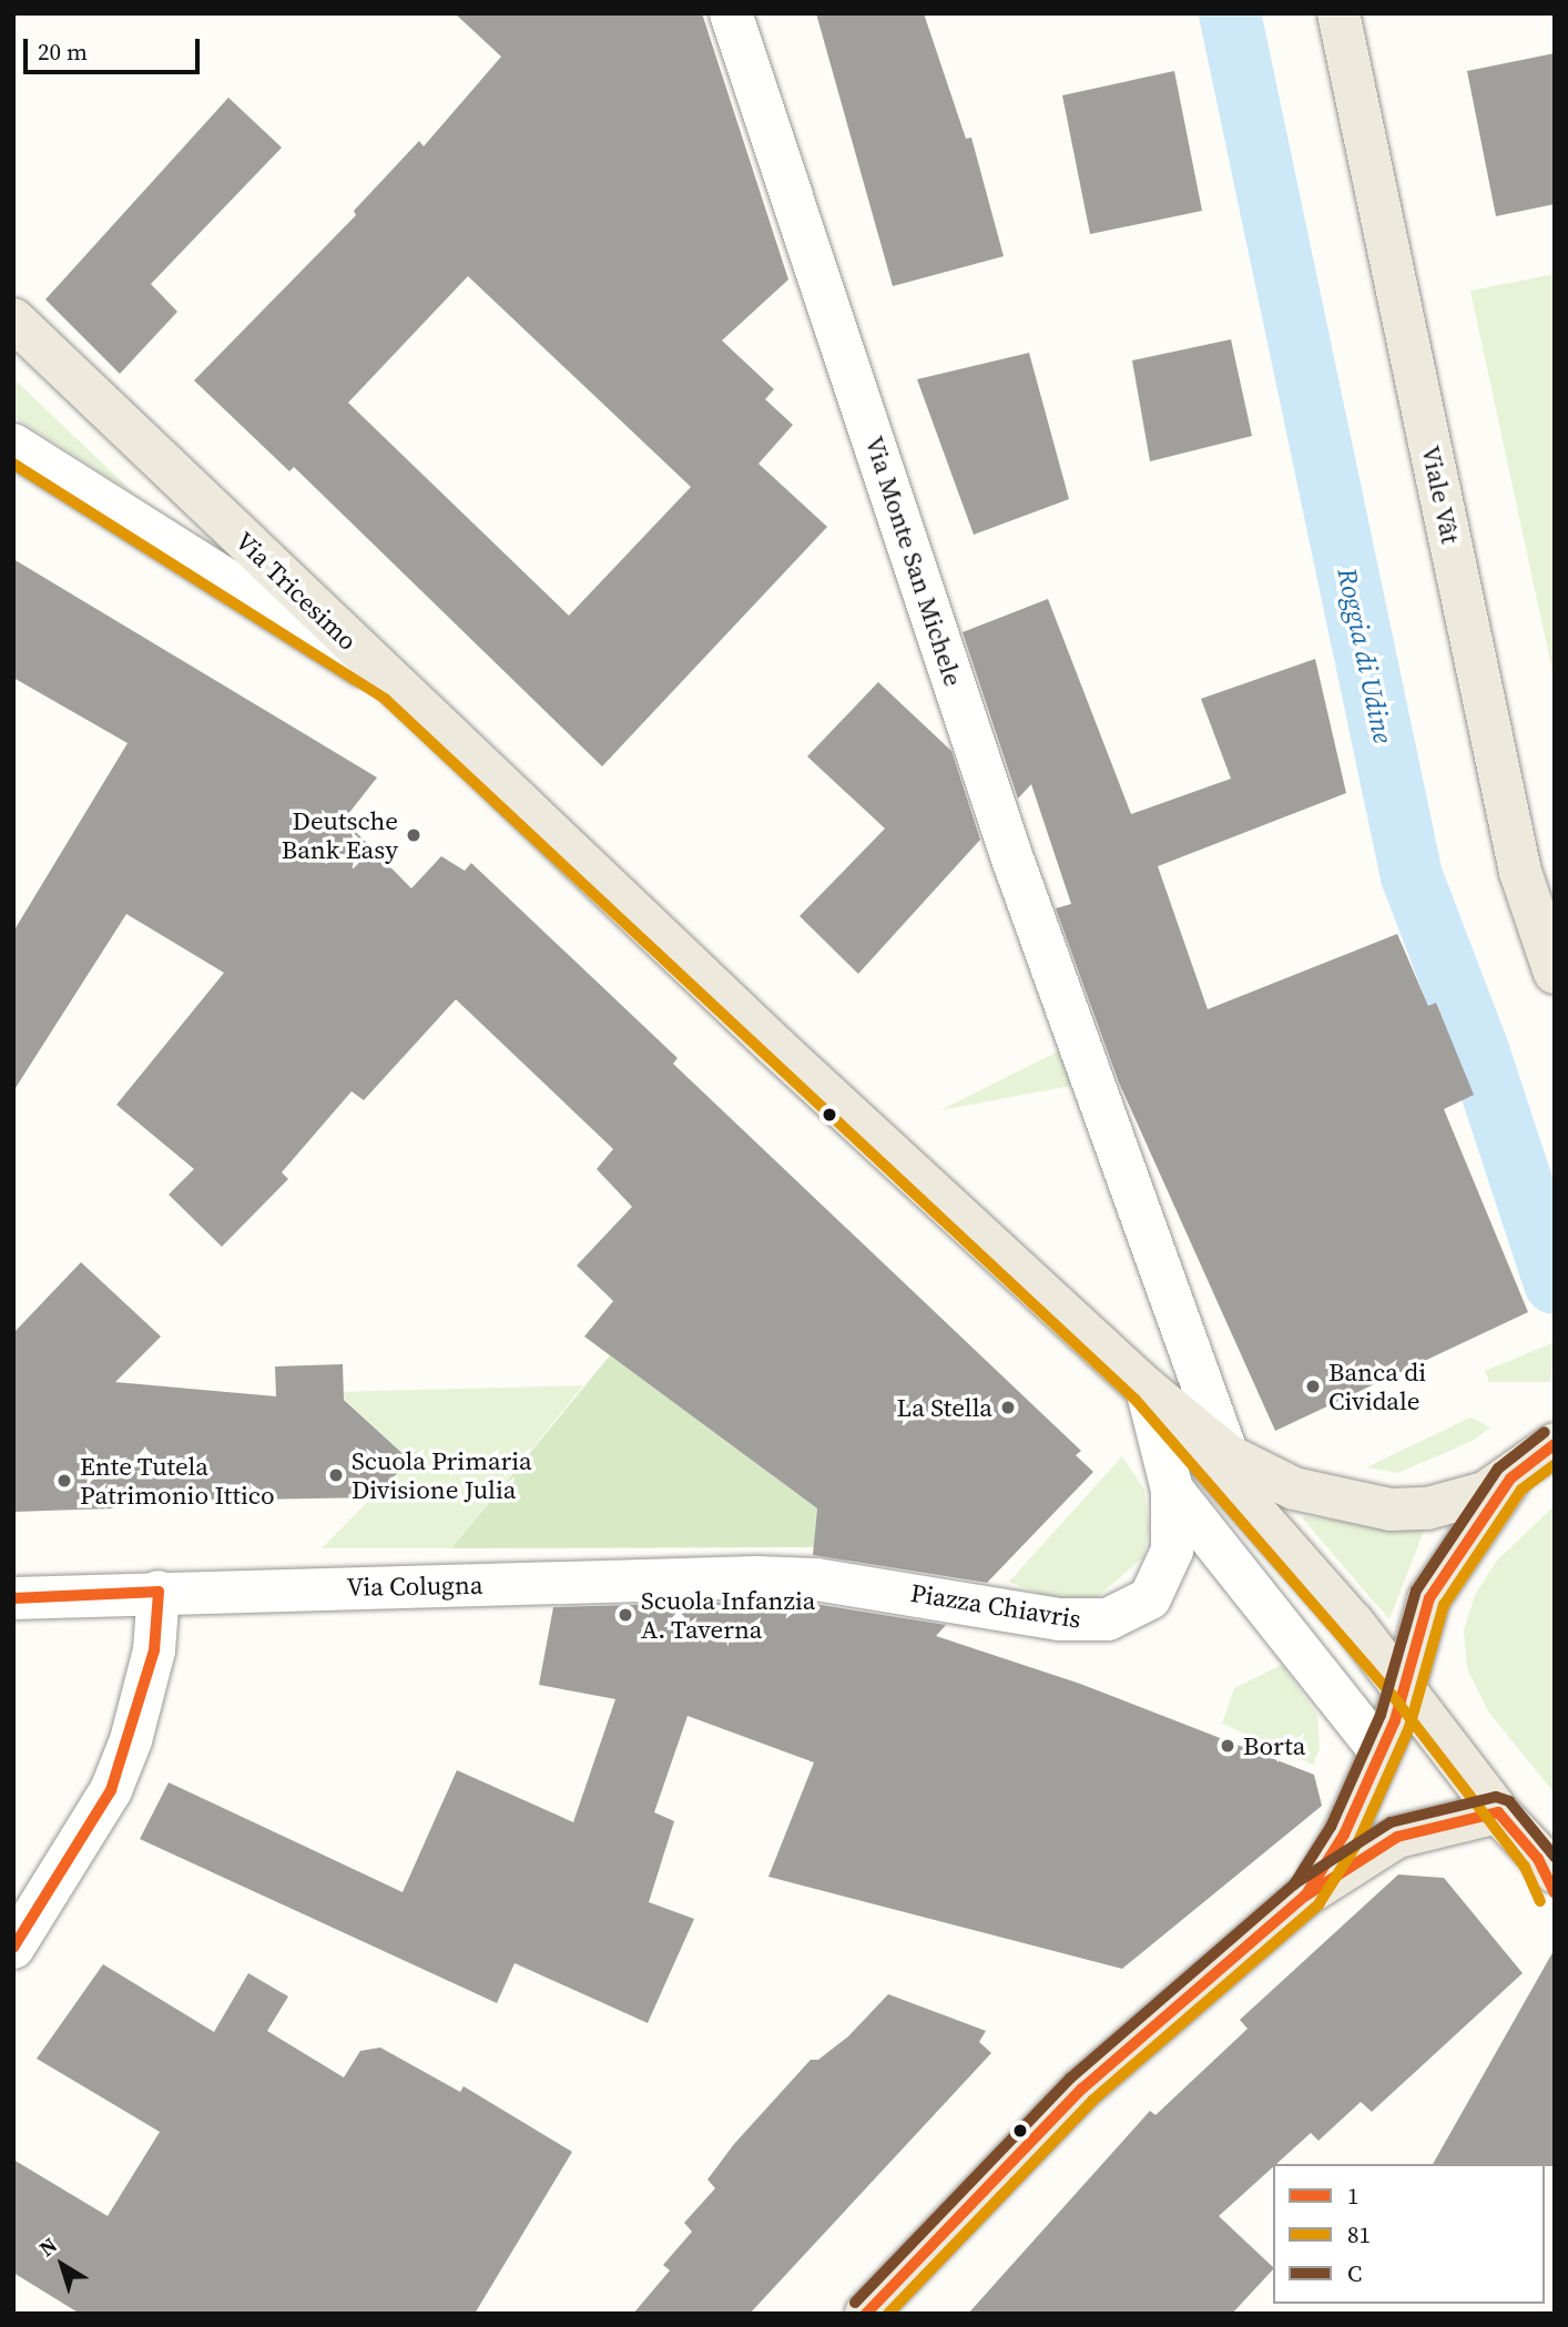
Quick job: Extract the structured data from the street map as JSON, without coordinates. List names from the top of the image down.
{
  "streets": {
    "main road": ["Viale Vât", "Via Tricesimo"],
    "street": ["Via Monte San Michele", "Via Colugna", "Piazza Chiavris"]
  },
  "crossings": [
    ["Via Tricesimo", "Piazza Chiavris"],
    ["Via Colugna", "Piazza Chiavris"]
  ],
  "water": ["Roggia di Udine"],
  "places": [
    "Deutsche Bank Easy",
    "Banca di Cividale",
    "La Stella",
    "Scuola Primaria Divisione Julia",
    "Ente Tutela Patrimonio Ittico",
    "Scuola Infanzia A. Taverna",
    "Borta"
  ],
  "lines": ["transit line 81", "transit line C", "transit line 1"],
  "legend": ["1", "81", "C"],
  "scale_bar": "20 m",
  "north": "top left"
}
